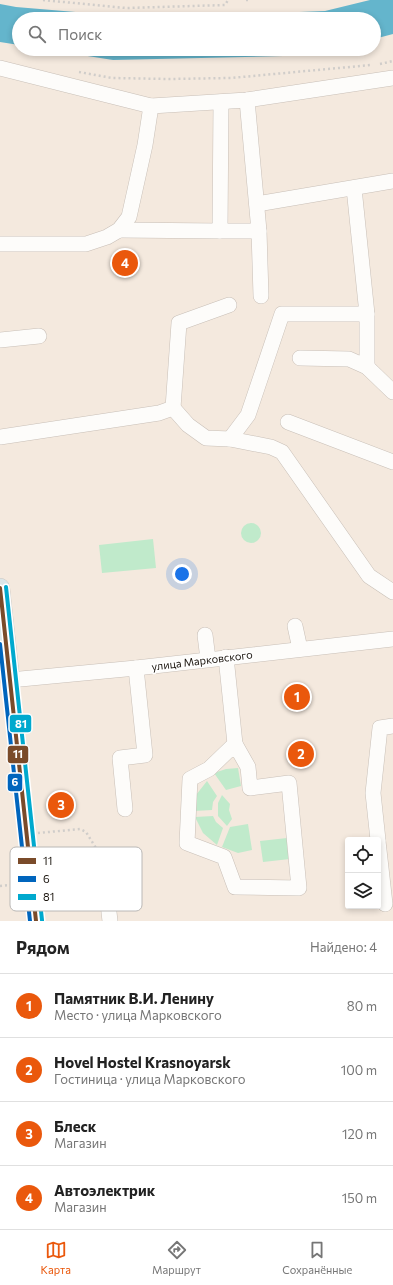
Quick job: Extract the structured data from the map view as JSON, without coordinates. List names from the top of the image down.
{
  "streets": {
    "street": ["улица Марковского"]
  },
  "lines": ["transit line 81", "transit line 11", "transit line 6"],
  "legend": ["11", "6", "81"],
  "page": {
    "search": "Поиск",
    "pins": [
      "4",
      "1",
      "2",
      "3"
    ],
    "heading": ["Рядом", "Найдено: 4"],
    "list": [
      {
        "mark": "1",
        "name": "Памятник В.И. Ленину",
        "note": "Место · улица Марковского",
        "value": "80 m"
      },
      {
        "mark": "2",
        "name": "Hovel Hostel Krasnoyarsk",
        "note": "Гостиница · улица Марковского",
        "value": "100 m"
      },
      {
        "mark": "3",
        "name": "Блеск",
        "note": "Магазин",
        "value": "120 m"
      },
      {
        "mark": "4",
        "name": "Автоэлектрик",
        "note": "Магазин",
        "value": "150 m"
      }
    ],
    "nav": ["Карта", "Маршрут", "Сохранённые"]
  }
}
